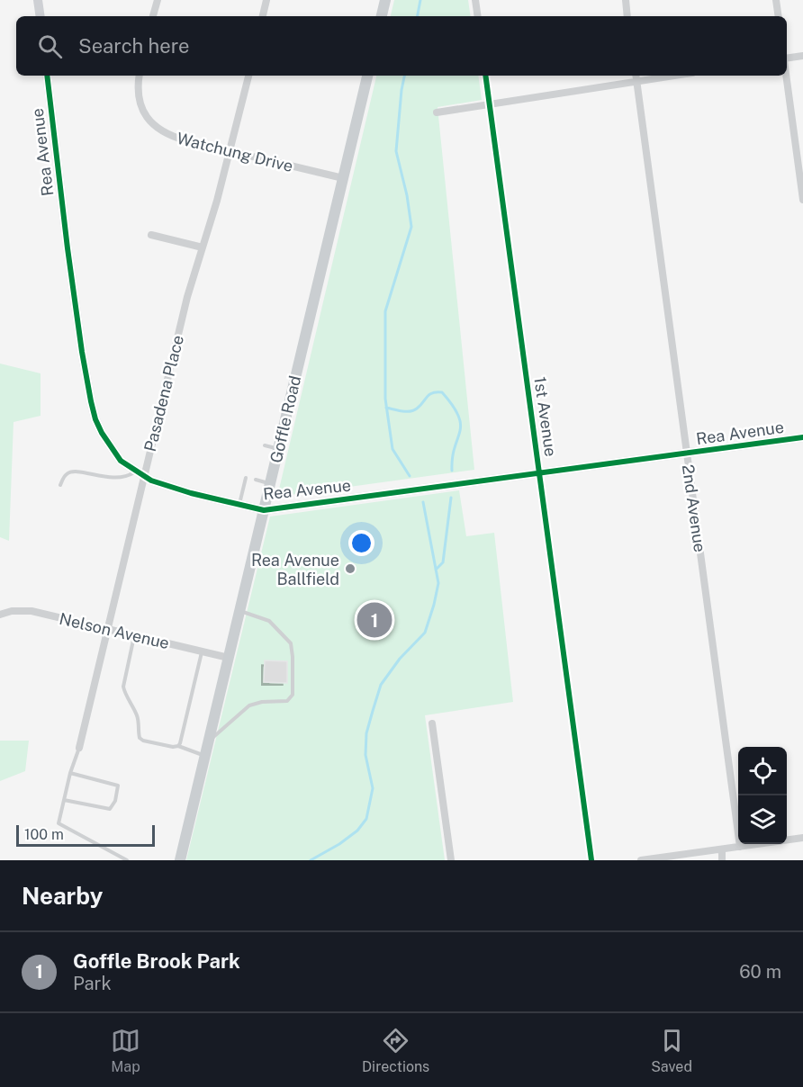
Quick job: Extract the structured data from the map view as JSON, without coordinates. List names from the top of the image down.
{
  "streets": {
    "main road": ["Goffle Road"],
    "street": [
      "Rea Avenue",
      "Watchung Drive",
      "Pasadena Place",
      "1st Avenue",
      "2nd Avenue",
      "Nelson Avenue"
    ]
  },
  "crossings": [
    ["Rea Avenue", "Pasadena Place"],
    ["Rea Avenue", "1st Avenue"],
    ["Rea Avenue", "Goffle Road"],
    ["Rea Avenue", "2nd Avenue"],
    ["Watchung Drive", "Pasadena Place"],
    ["Watchung Drive", "Goffle Road"],
    ["Pasadena Place", "Nelson Avenue"],
    ["Goffle Road", "Nelson Avenue"]
  ],
  "places": ["Rea Avenue Ballfield"],
  "scale_bar": "100 m",
  "page": {
    "search": "Search here",
    "pins": "1",
    "scale": "100 m",
    "heading": "Nearby",
    "list": [
      {
        "mark": "1",
        "name": "Goffle Brook Park",
        "note": "Park",
        "value": "60 m"
      }
    ],
    "nav": ["Map", "Directions", "Saved"]
  }
}
